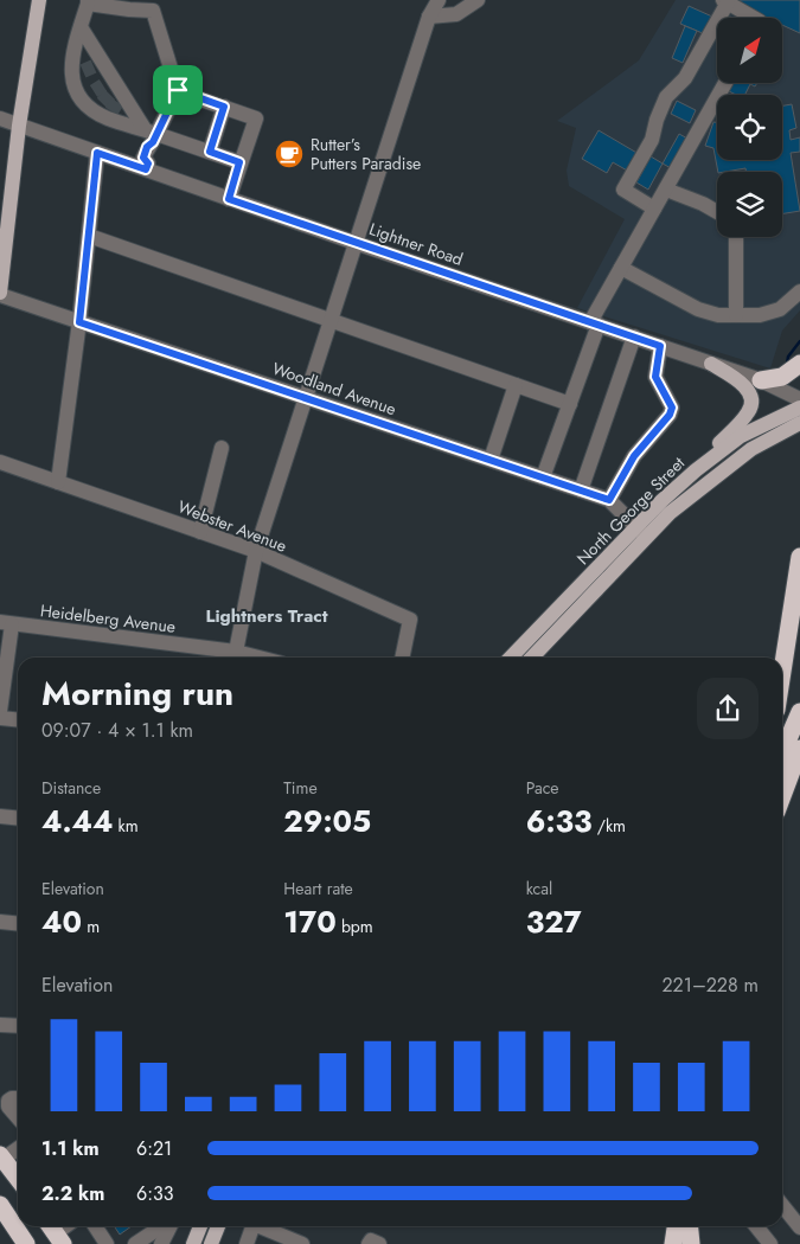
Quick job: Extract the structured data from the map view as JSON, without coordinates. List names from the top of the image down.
{
  "streets": {
    "main road": ["North George Street"],
    "street": [
      "Lightner Road",
      "Woodland Avenue",
      "Webster Avenue",
      "Heidelberg Avenue"
    ]
  },
  "crossings": [
    ["Woodland Avenue", "North George Street"]
  ],
  "districts": ["Lightners Tract"],
  "places": {
    "cafe": ["Rutter’s Putters Paradise"]
  },
  "north": "top right",
  "page": {
    "heading": ["Morning run", "09:07 · 4 × 1.1 km"],
    "stats": [
      ["Distance", "4.44 km"],
      ["Time", "29:05"],
      ["Pace", "6:33 /km"],
      ["Elevation", "40 m"],
      ["Heart rate", "170 bpm"],
      ["kcal", "327"]
    ],
    "chart": ["Elevation", "221–228 m"],
    "list": [
      {
        "name": "1.1 km",
        "note": "6:21"
      },
      {
        "name": "2.2 km",
        "note": "6:33"
      }
    ]
  }
}
